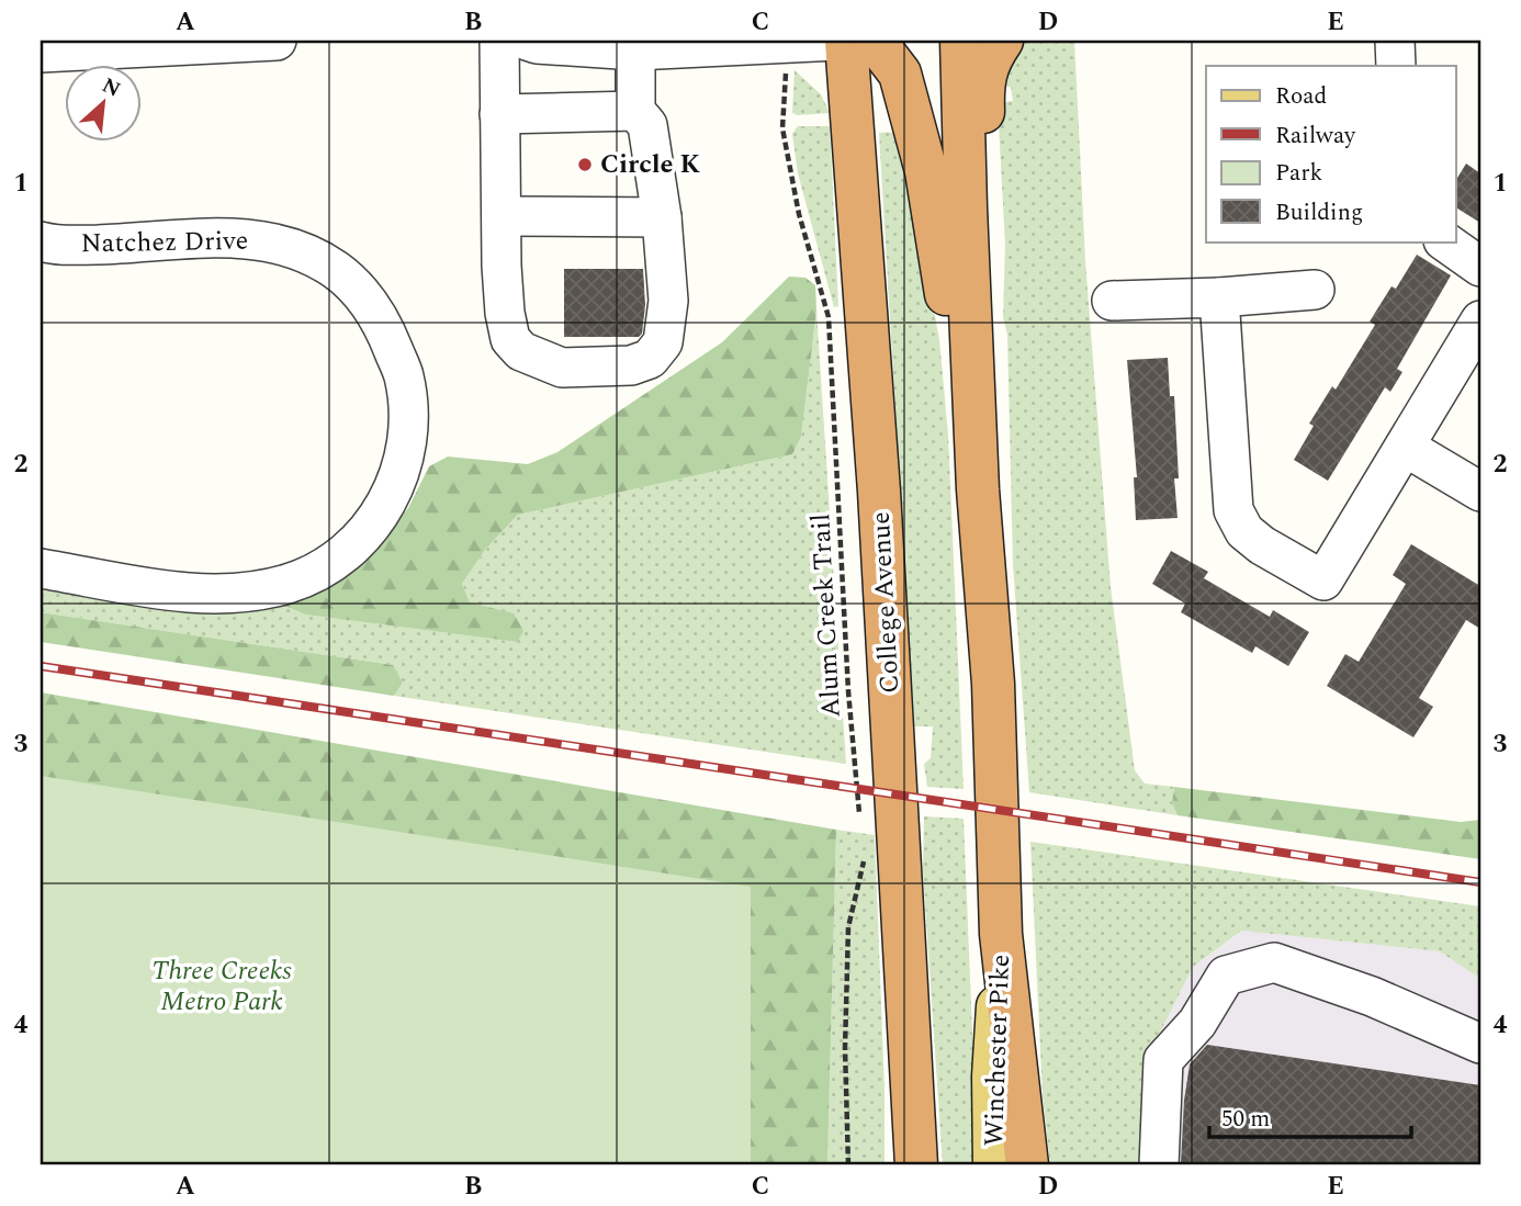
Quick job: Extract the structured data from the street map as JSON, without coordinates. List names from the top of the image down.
{
  "streets": {
    "highway": ["College Avenue"],
    "main road": ["Winchester Pike"],
    "street": ["Natchez Drive"],
    "path": ["Alum Creek Trail"]
  },
  "parks": ["Three Creeks Metro Park"],
  "places": ["Circle K"],
  "legend": [
    "Road",
    "Railway",
    "Park",
    "Building"
  ],
  "scale_bar": "50 m",
  "north": "top right",
  "grid": {
    "columns": [
      "A",
      "B",
      "C",
      "D",
      "E"
    ],
    "rows": [
      "1",
      "2",
      "3",
      "4"
    ]
  }
}
